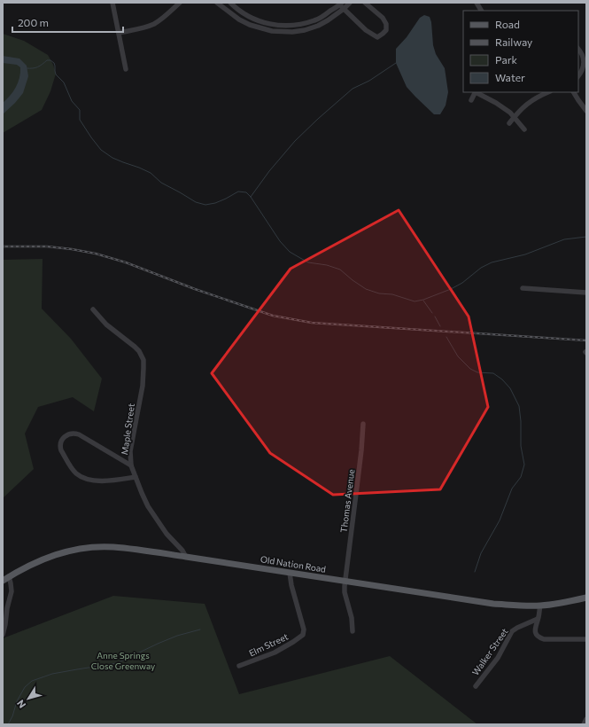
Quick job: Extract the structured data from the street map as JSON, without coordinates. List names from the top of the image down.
{
  "streets": {
    "main road": ["Old Nation Road"],
    "street": [
      "Maple Street",
      "Thomas Avenue",
      "Elm Street",
      "Walker Street"
    ]
  },
  "crossings": [
    ["Maple Street", "Old Nation Road"],
    ["Thomas Avenue", "Old Nation Road"],
    ["Old Nation Road", "Elm Street"]
  ],
  "parks": ["Anne Springs Close Greenway"],
  "legend": [
    "Road",
    "Railway",
    "Park",
    "Water"
  ],
  "scale_bar": "200 m",
  "north": "bottom left"
}
